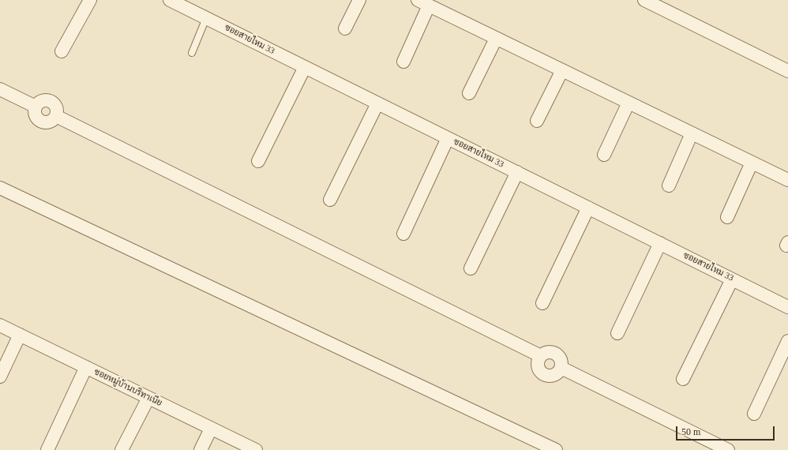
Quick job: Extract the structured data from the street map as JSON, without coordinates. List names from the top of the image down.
{
  "streets": {
    "street": ["ซอยสายไหม 33", "ซอยหมู่บ้านบริทาเนีย"]
  },
  "scale_bar": "50 m"
}
